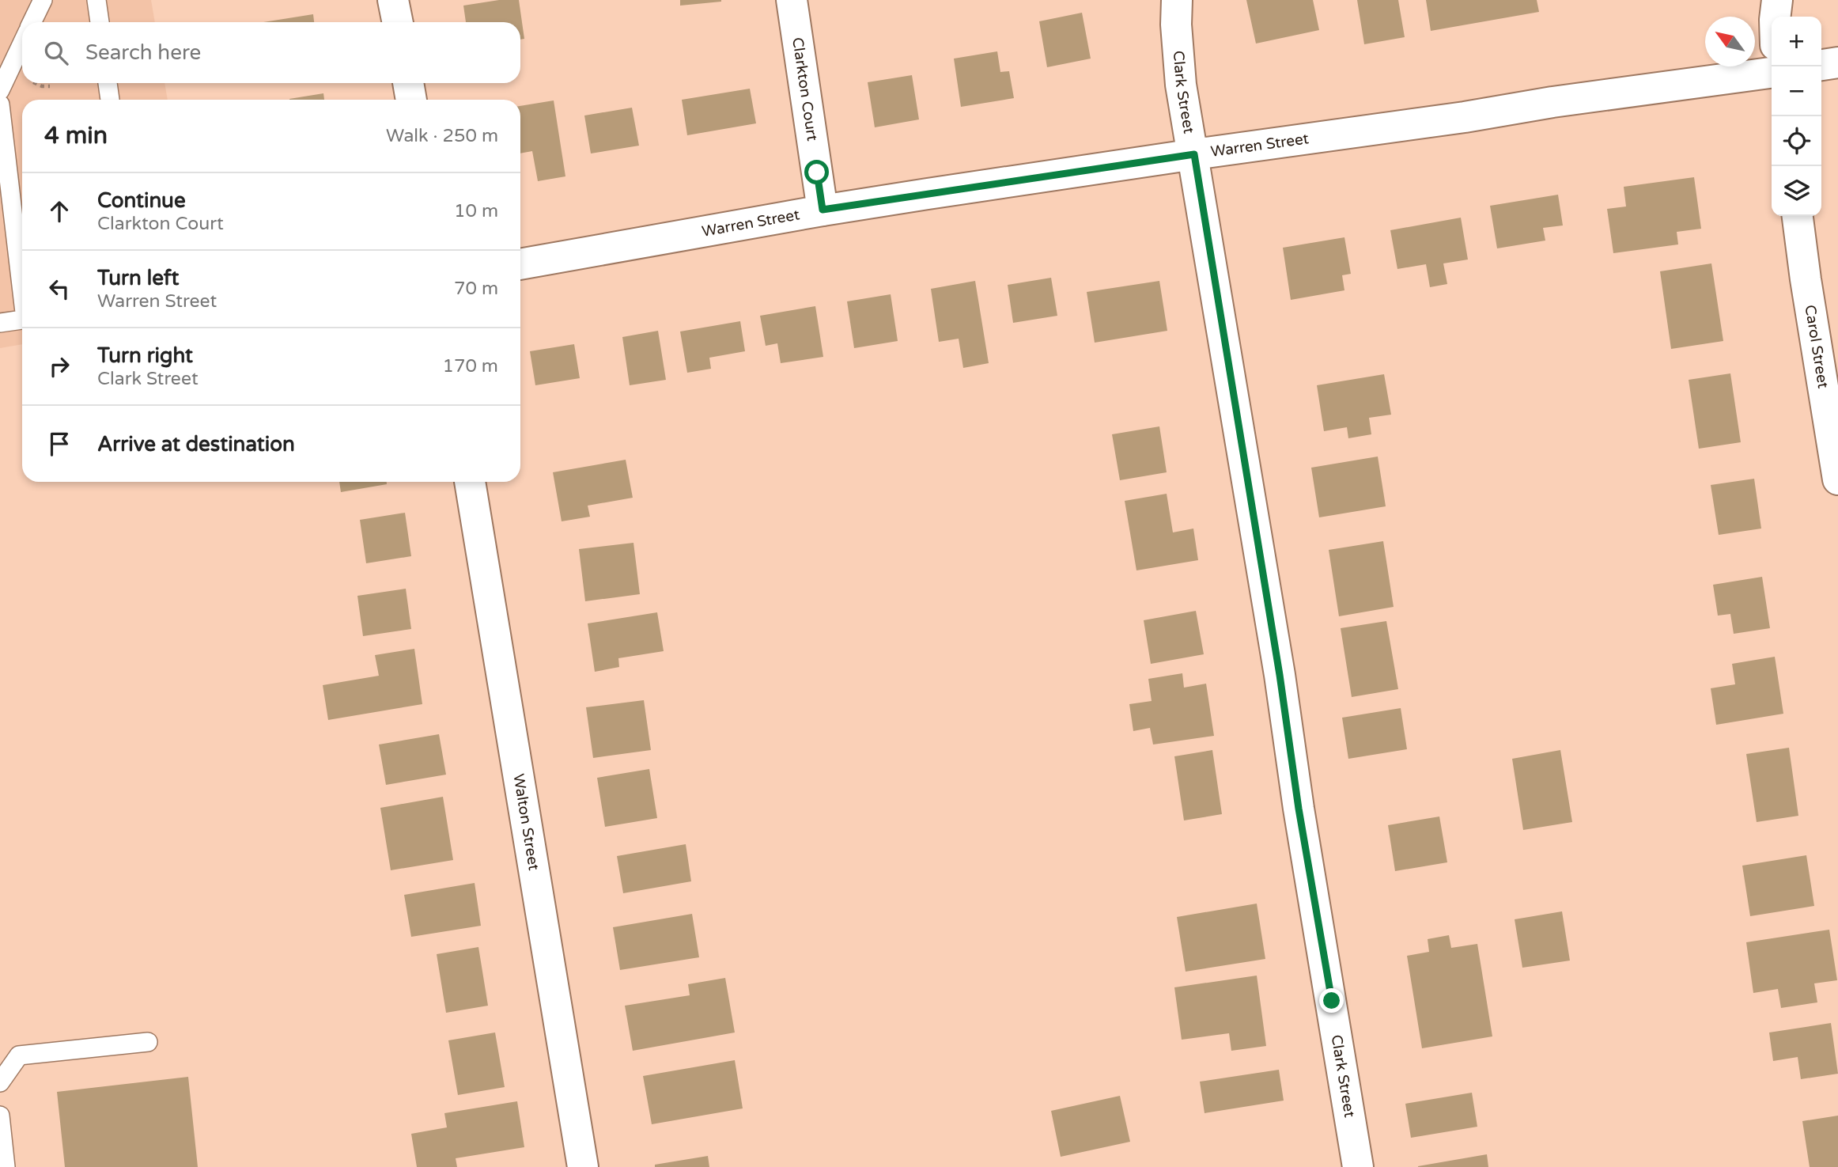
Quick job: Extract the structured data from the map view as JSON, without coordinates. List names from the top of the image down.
{
  "streets": {
    "street": [
      "Clarkton Court",
      "Clark Street",
      "Warren Street",
      "Carol Street",
      "Walton Street"
    ]
  },
  "crossings": [
    ["Clarkton Court", "Warren Street"],
    ["Clark Street", "Warren Street"]
  ],
  "north": "top left",
  "page": {
    "map_buttons": ["+", "−"],
    "search": "Search here",
    "heading": ["4 min", "Walk · 250 m"],
    "list": [
      ["Continue", "Clarkton Court", "10 m"],
      ["Turn left", "Warren Street", "70 m"],
      ["Turn right", "Clark Street", "170 m"],
      "Arrive at destination"
    ]
  }
}
